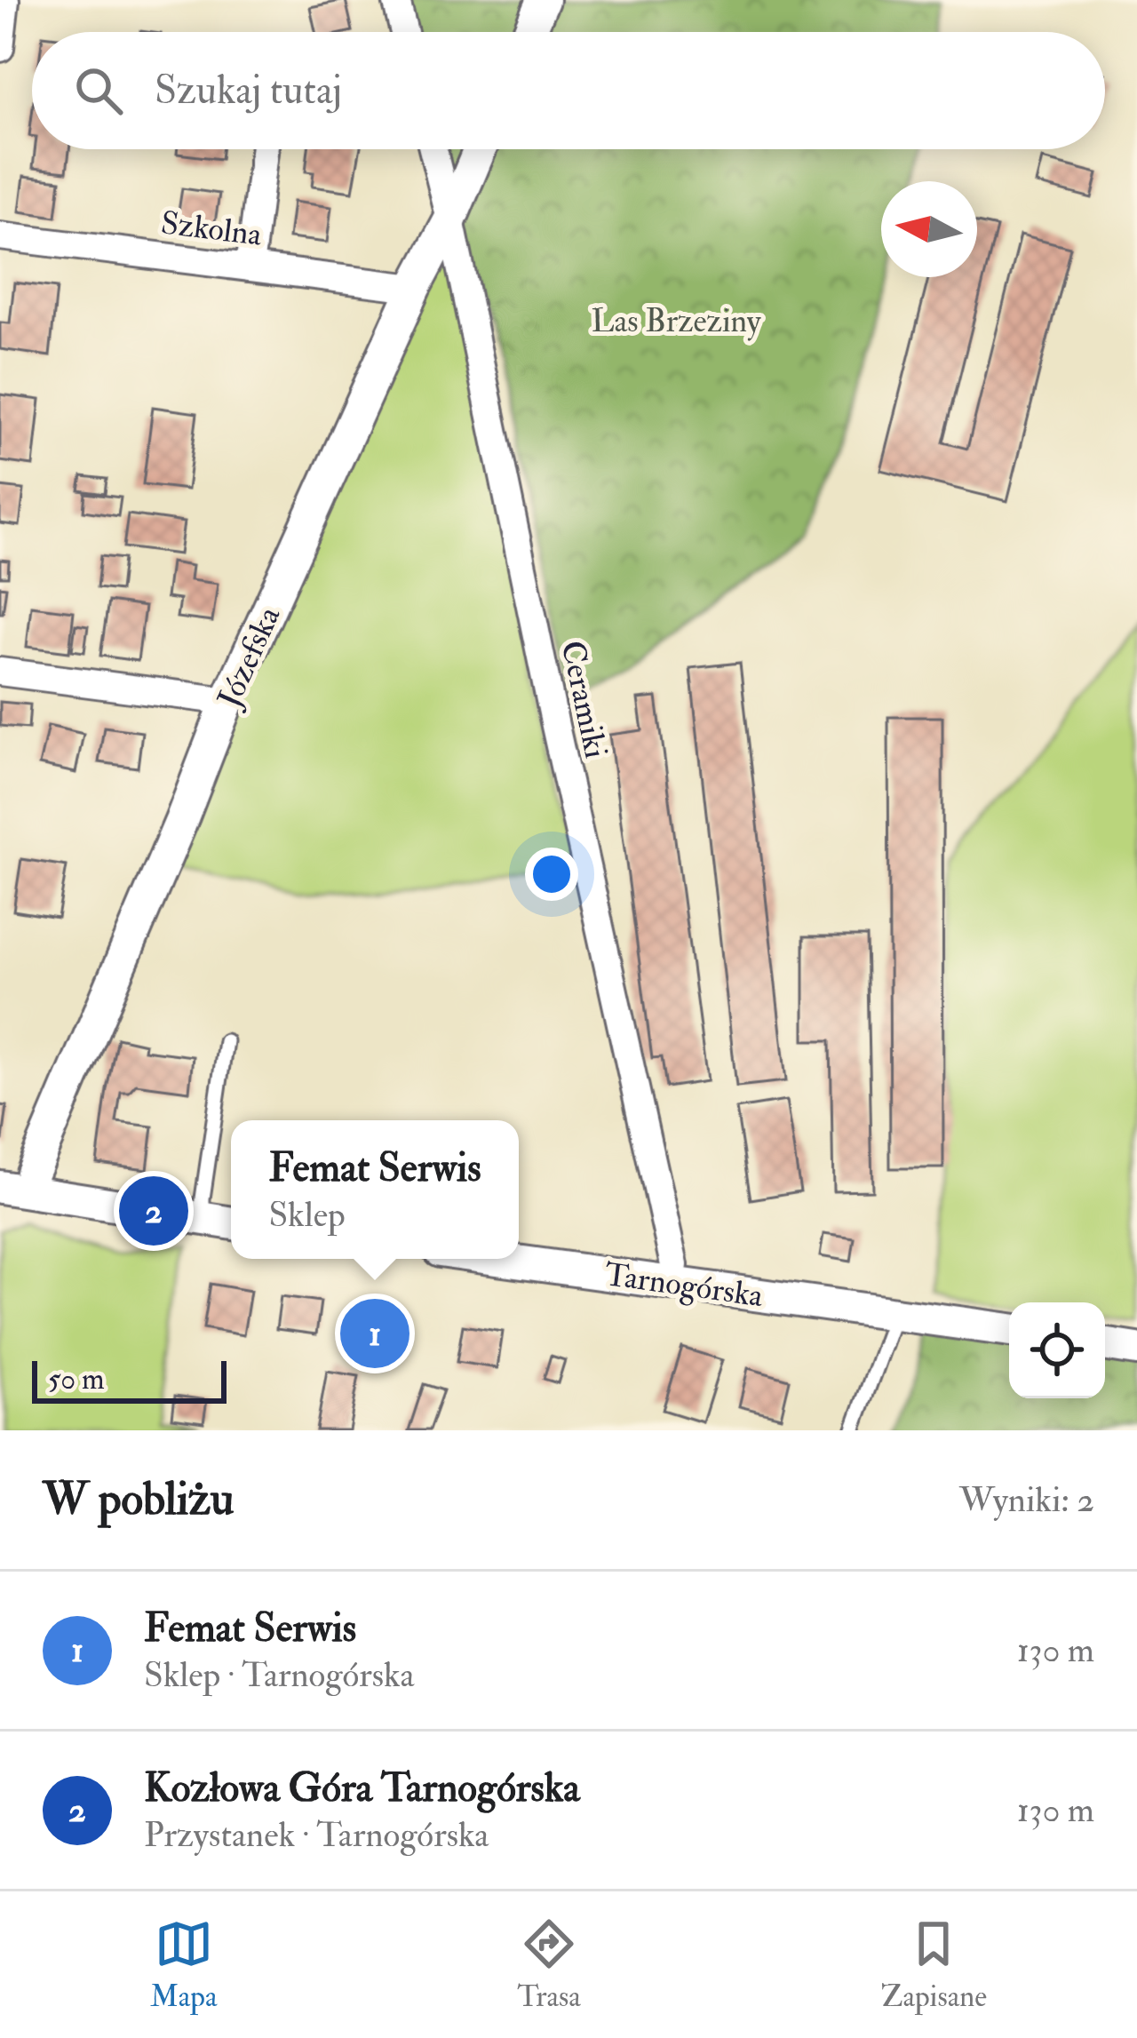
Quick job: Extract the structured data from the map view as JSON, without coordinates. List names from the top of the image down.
{
  "streets": {
    "street": [
      "Szkolna",
      "Józefska",
      "Ceramiki",
      "Tarnogórska"
    ]
  },
  "crossings": [
    ["Szkolna", "Józefska"],
    ["Józefska", "Ceramiki"],
    ["Ceramiki", "Tarnogórska"]
  ],
  "parks": ["Las Brzeziny"],
  "scale_bar": "50 m",
  "north": "left",
  "page": {
    "search": "Szukaj tutaj",
    "popup": ["Femat Serwis", "Sklep"],
    "pins": ["2", "1"],
    "scale": "50 m",
    "heading": ["W pobliżu", "Wyniki: 2"],
    "list": [
      {
        "mark": "1",
        "name": "Femat Serwis",
        "note": "Sklep · Tarnogórska",
        "value": "130 m"
      },
      {
        "mark": "2",
        "name": "Kozłowa Góra Tarnogórska",
        "note": "Przystanek · Tarnogórska",
        "value": "130 m"
      }
    ],
    "nav": ["Mapa", "Trasa", "Zapisane"]
  }
}
